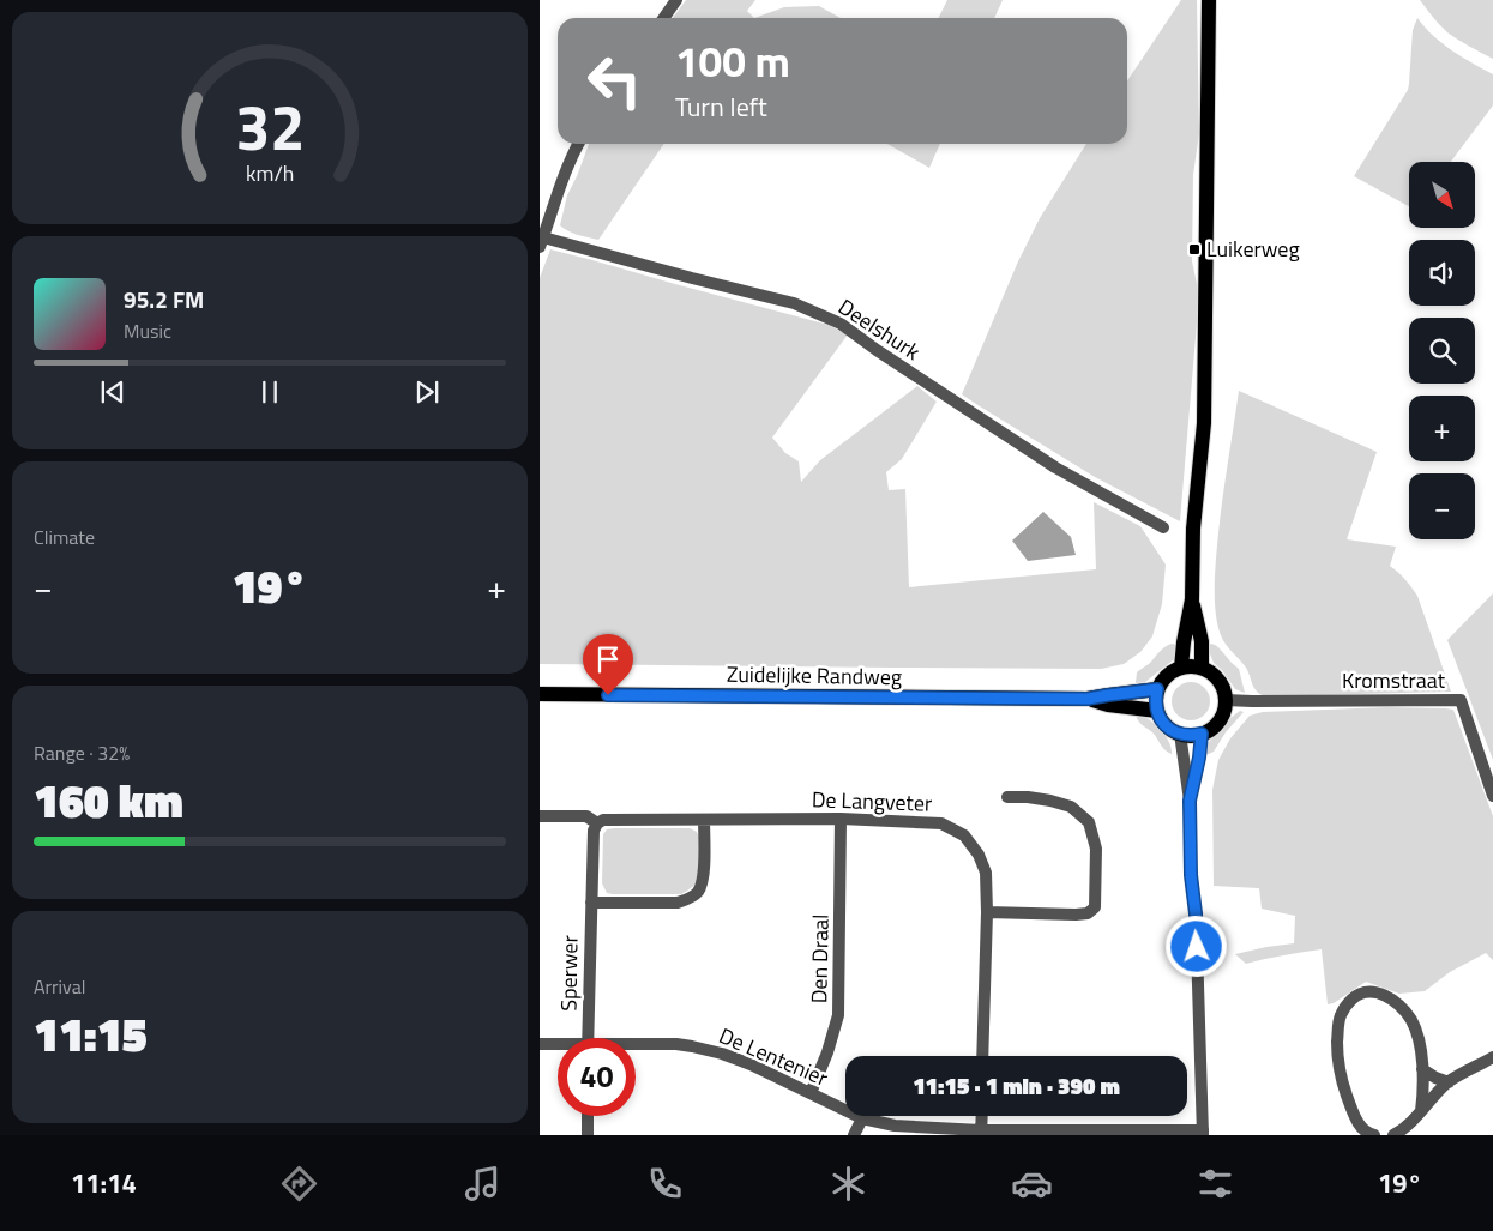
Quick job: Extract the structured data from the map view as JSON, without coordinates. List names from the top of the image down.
{
  "streets": {
    "main road": ["Zuidelijke Randweg"],
    "street": [
      "Deelshurk",
      "Kromstraat",
      "De Langveter",
      "Den Draal",
      "Sperwer",
      "De Lentenier"
    ]
  },
  "crossings": [
    ["Zuidelijke Randweg", "Kromstraat"],
    ["De Langveter", "Den Draal"],
    ["De Langveter", "Sperwer"],
    ["Den Draal", "De Lentenier"]
  ],
  "places": {
    "transit": ["Luikerweg"]
  },
  "north": "bottom right",
  "page": {
    "turn": ["100 m", "Turn left"],
    "map_buttons": ["+", "−"],
    "song": ["95.2 FM", "Music"],
    "tile": [
      "Climate",
      ["Range · 32%", "160 km"],
      ["Arrival", "11:15"]
    ],
    "heat": ["−", "19°", "+"],
    "limit": "40",
    "trip": "11:15 · 1 min · 390 m",
    "tabs": ["11:14", "19°"],
    "gauge": ["32", "km/h"]
  }
}
